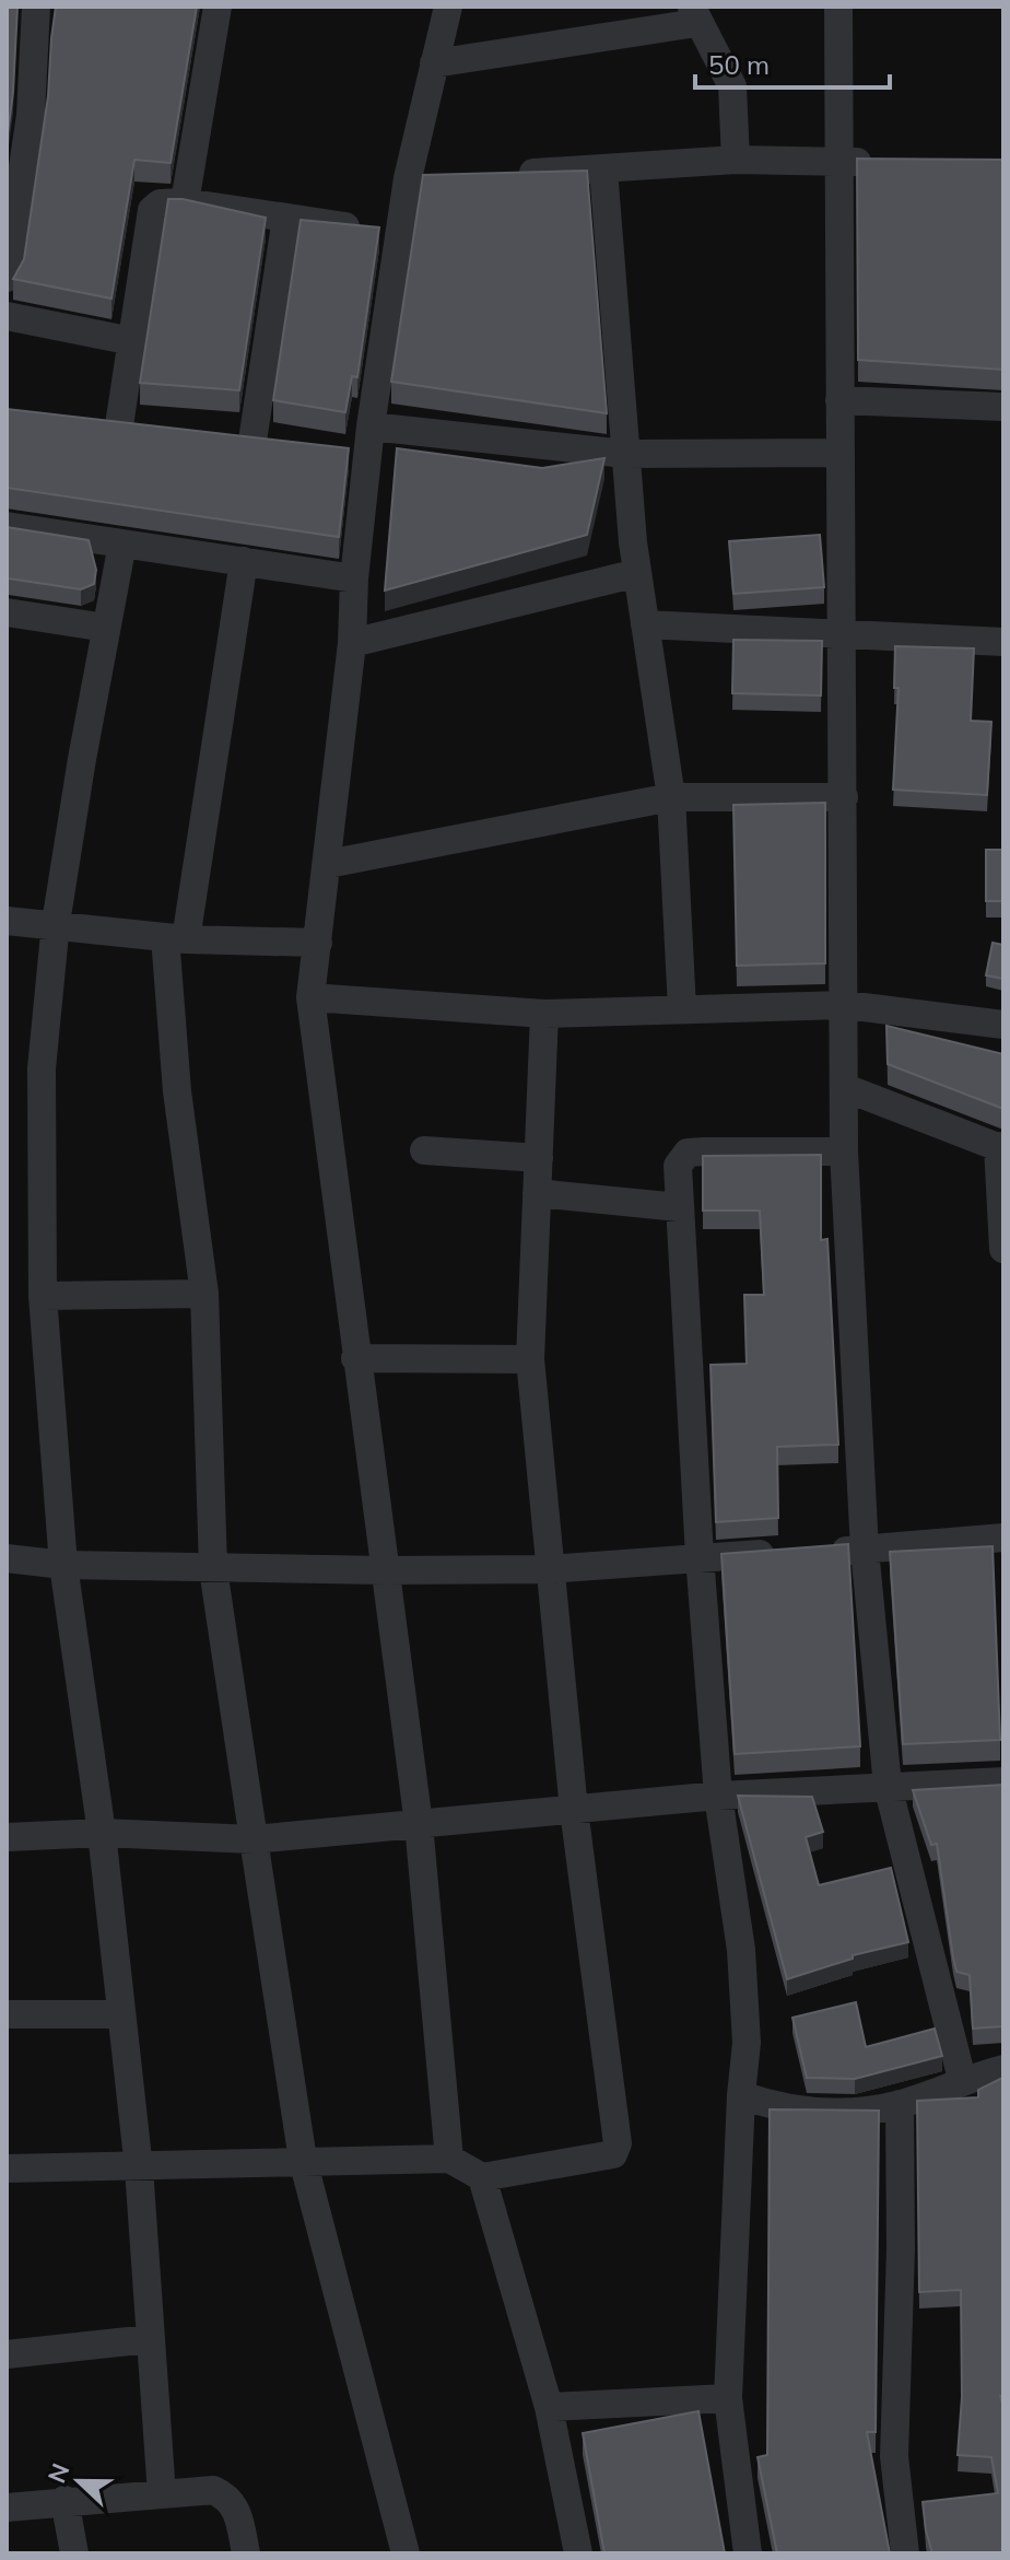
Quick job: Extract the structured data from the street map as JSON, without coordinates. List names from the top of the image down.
{
  "scale_bar": "50 m",
  "north": "left"
}
